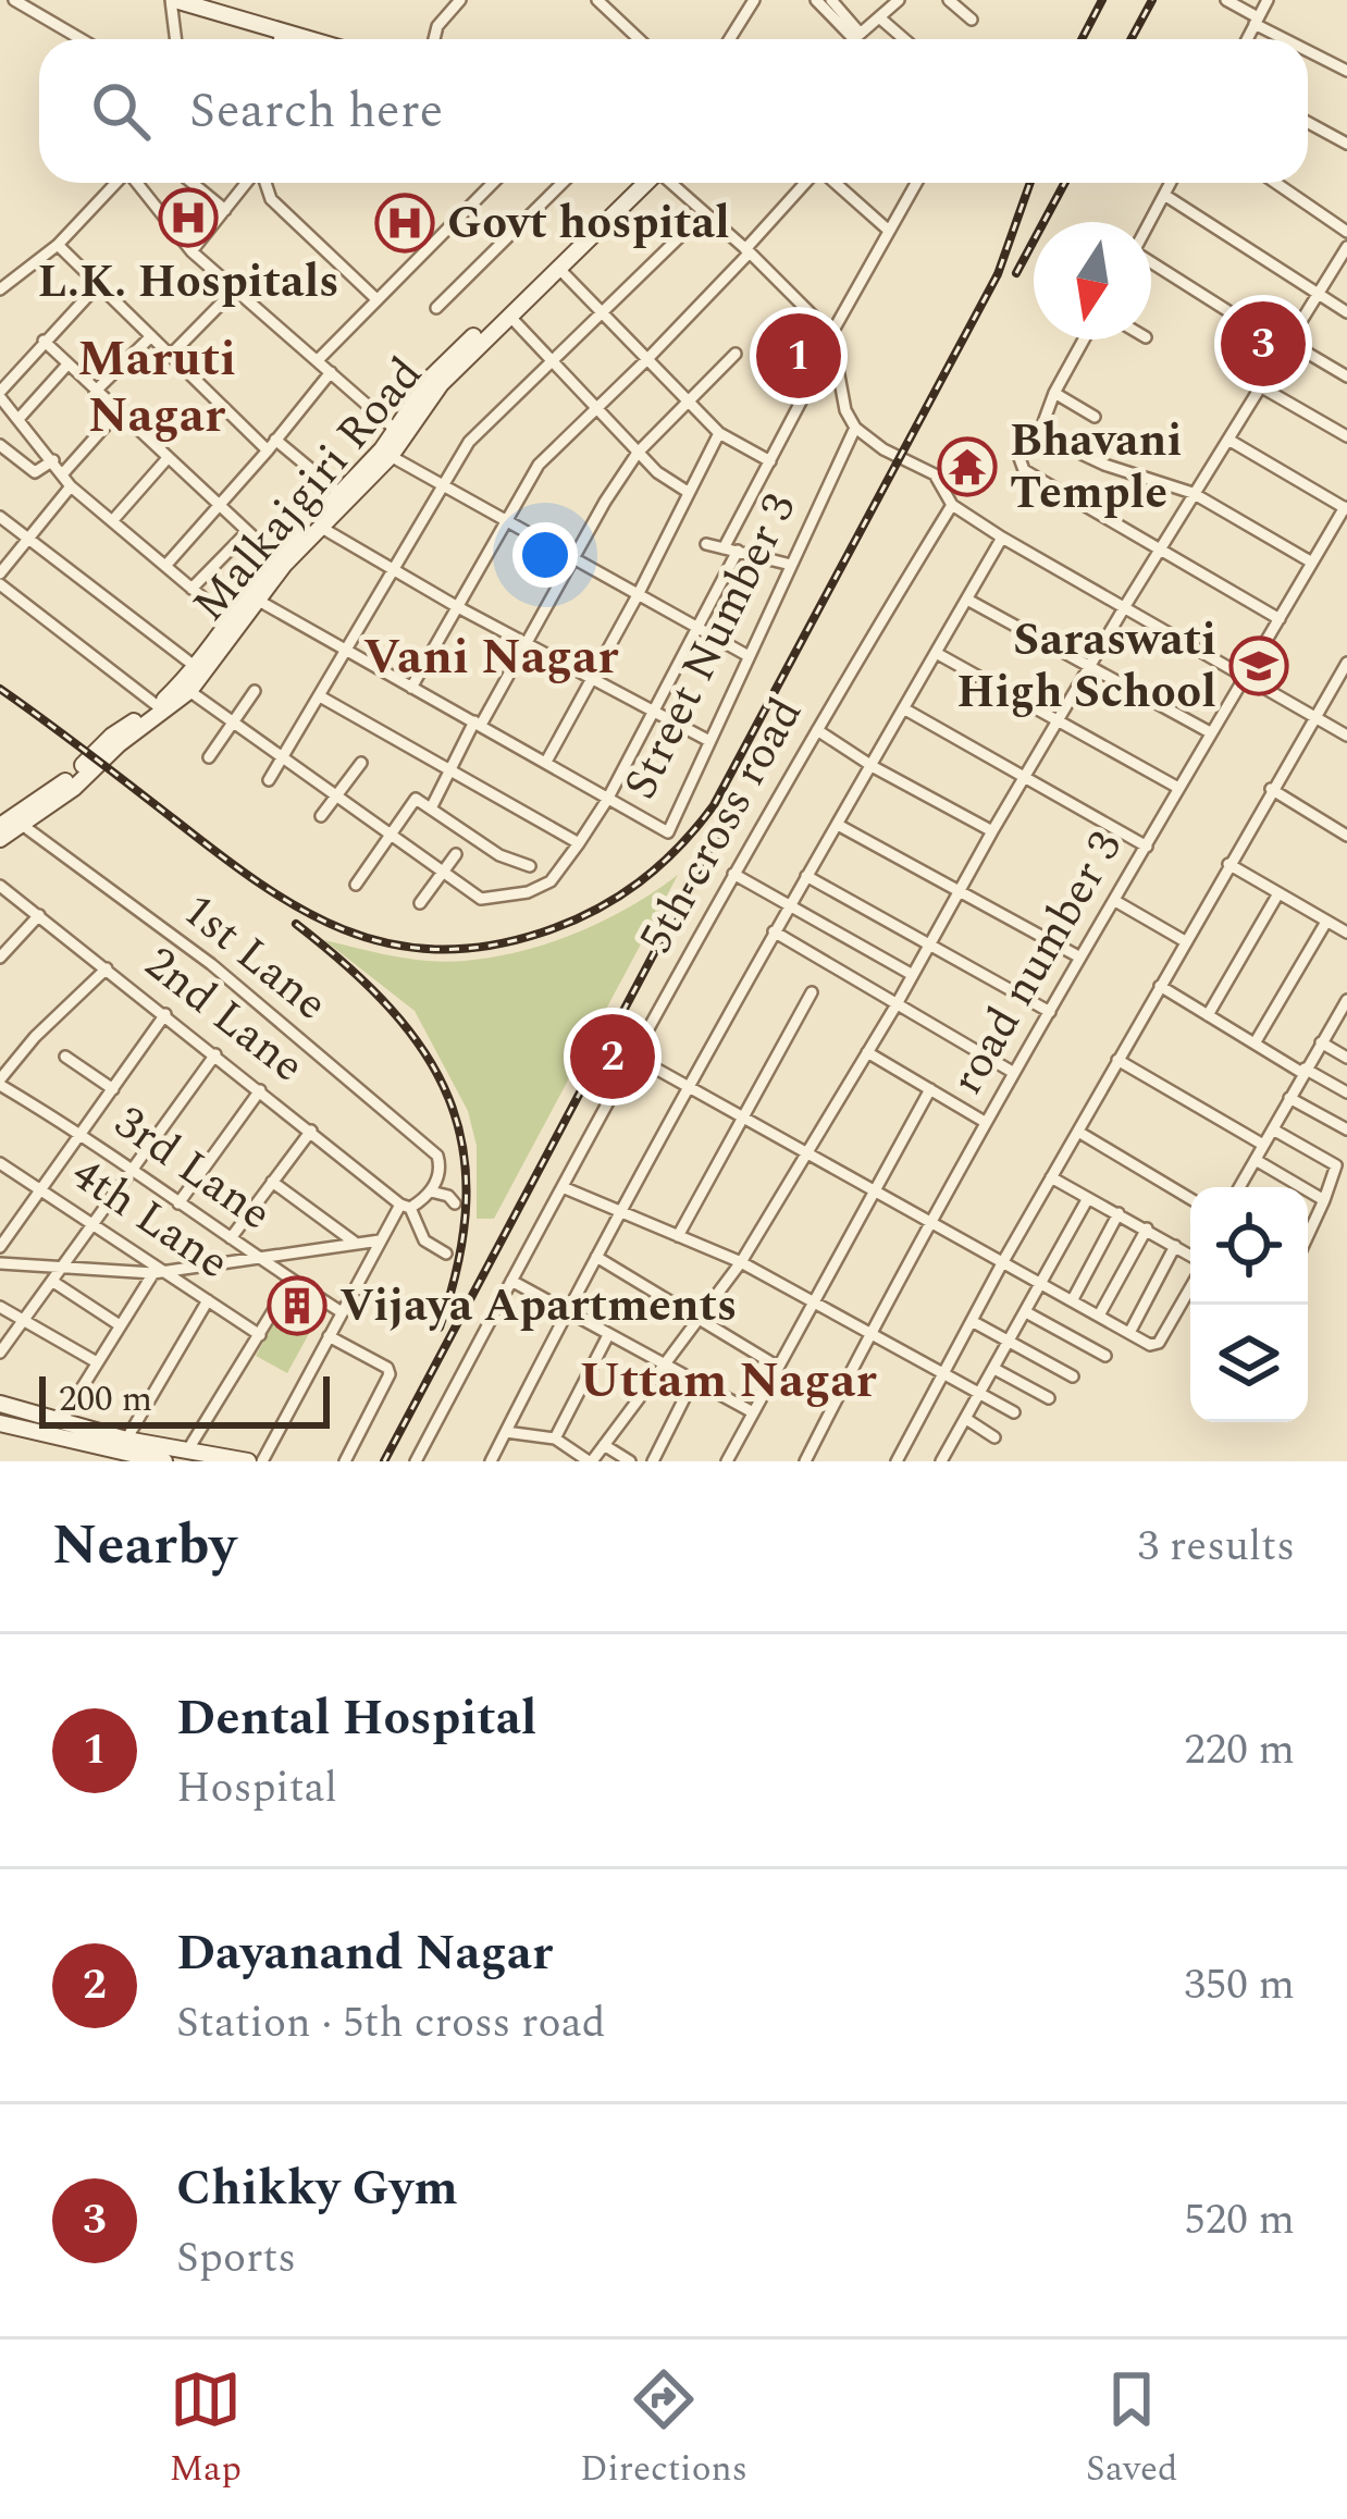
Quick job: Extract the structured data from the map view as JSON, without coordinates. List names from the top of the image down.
{
  "streets": {
    "main road": ["Malkajgiri Road"],
    "street": [
      "Street Number 3",
      "5th cross road",
      "1st Lane",
      "road number 3",
      "2nd Lane",
      "3rd Lane",
      "4th Lane"
    ]
  },
  "crossings": [
    ["Malkajgiri Road", "Street Number 3"],
    ["Malkajgiri Road", "1st Lane"]
  ],
  "districts": ["Maruti Nagar", "Vani Nagar", "Uttam Nagar"],
  "places": {
    "hospital": ["L.K. Hospitals", "Govt hospital"],
    "temple": ["Bhavani Temple"],
    "school or university": ["Saraswati High School"],
    "building": ["Vijaya Apartments"]
  },
  "scale_bar": "200 m",
  "north": "bottom",
  "page": {
    "search": "Search here",
    "pins": ["3", "1", "2"],
    "scale": "200 m",
    "heading": ["Nearby", "3 results"],
    "list": [
      {
        "mark": "1",
        "name": "Dental Hospital",
        "note": "Hospital",
        "value": "220 m"
      },
      {
        "mark": "2",
        "name": "Dayanand Nagar",
        "note": "Station · 5th cross road",
        "value": "350 m"
      },
      {
        "mark": "3",
        "name": "Chikky Gym",
        "note": "Sports",
        "value": "520 m"
      }
    ],
    "nav": ["Map", "Directions", "Saved"]
  }
}
